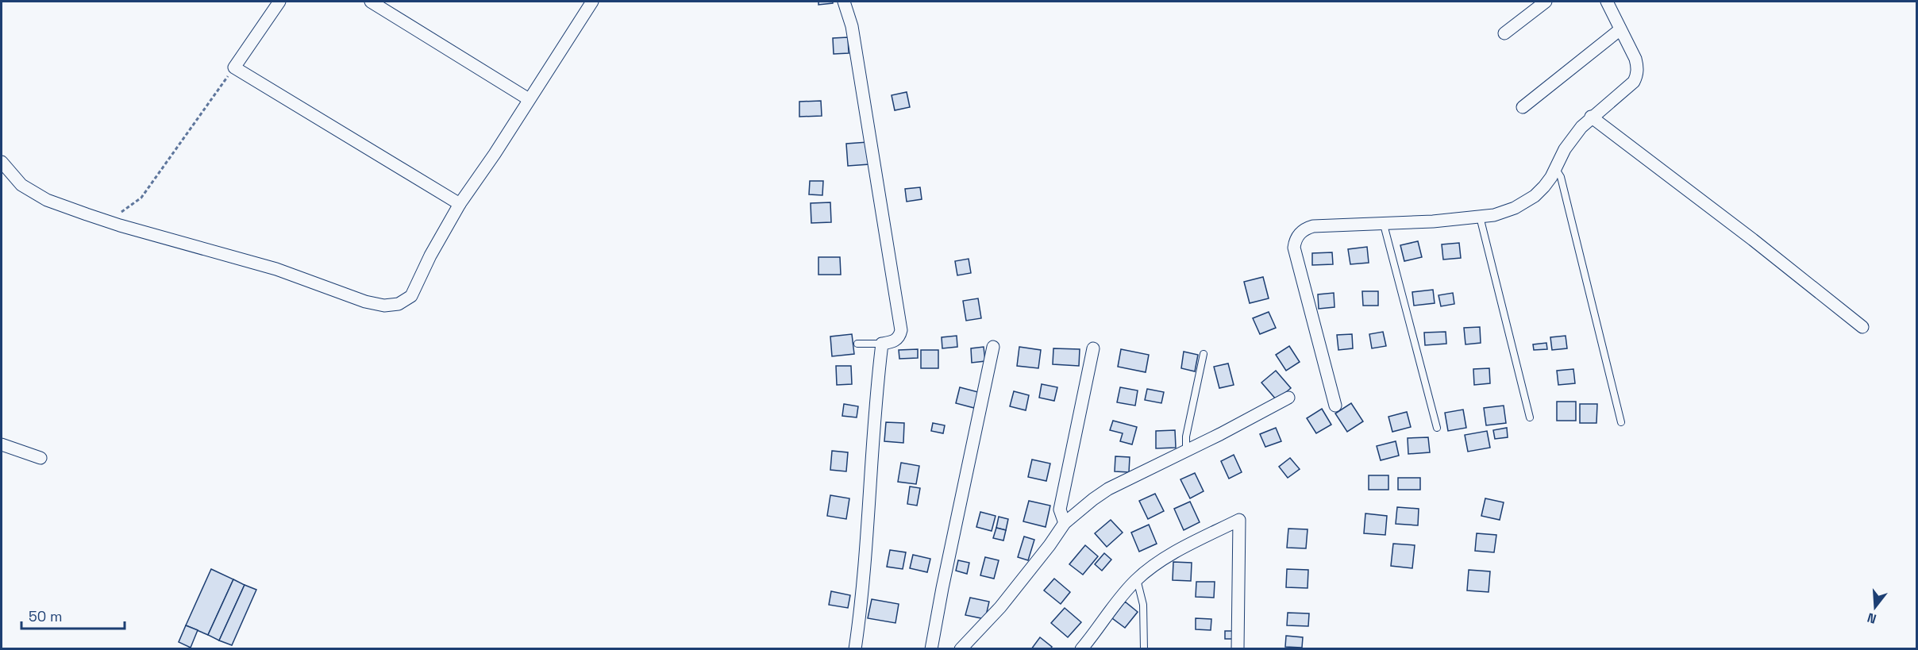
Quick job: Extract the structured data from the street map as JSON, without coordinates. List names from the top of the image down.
{
  "scale_bar": "50 m",
  "north": "bottom"
}
